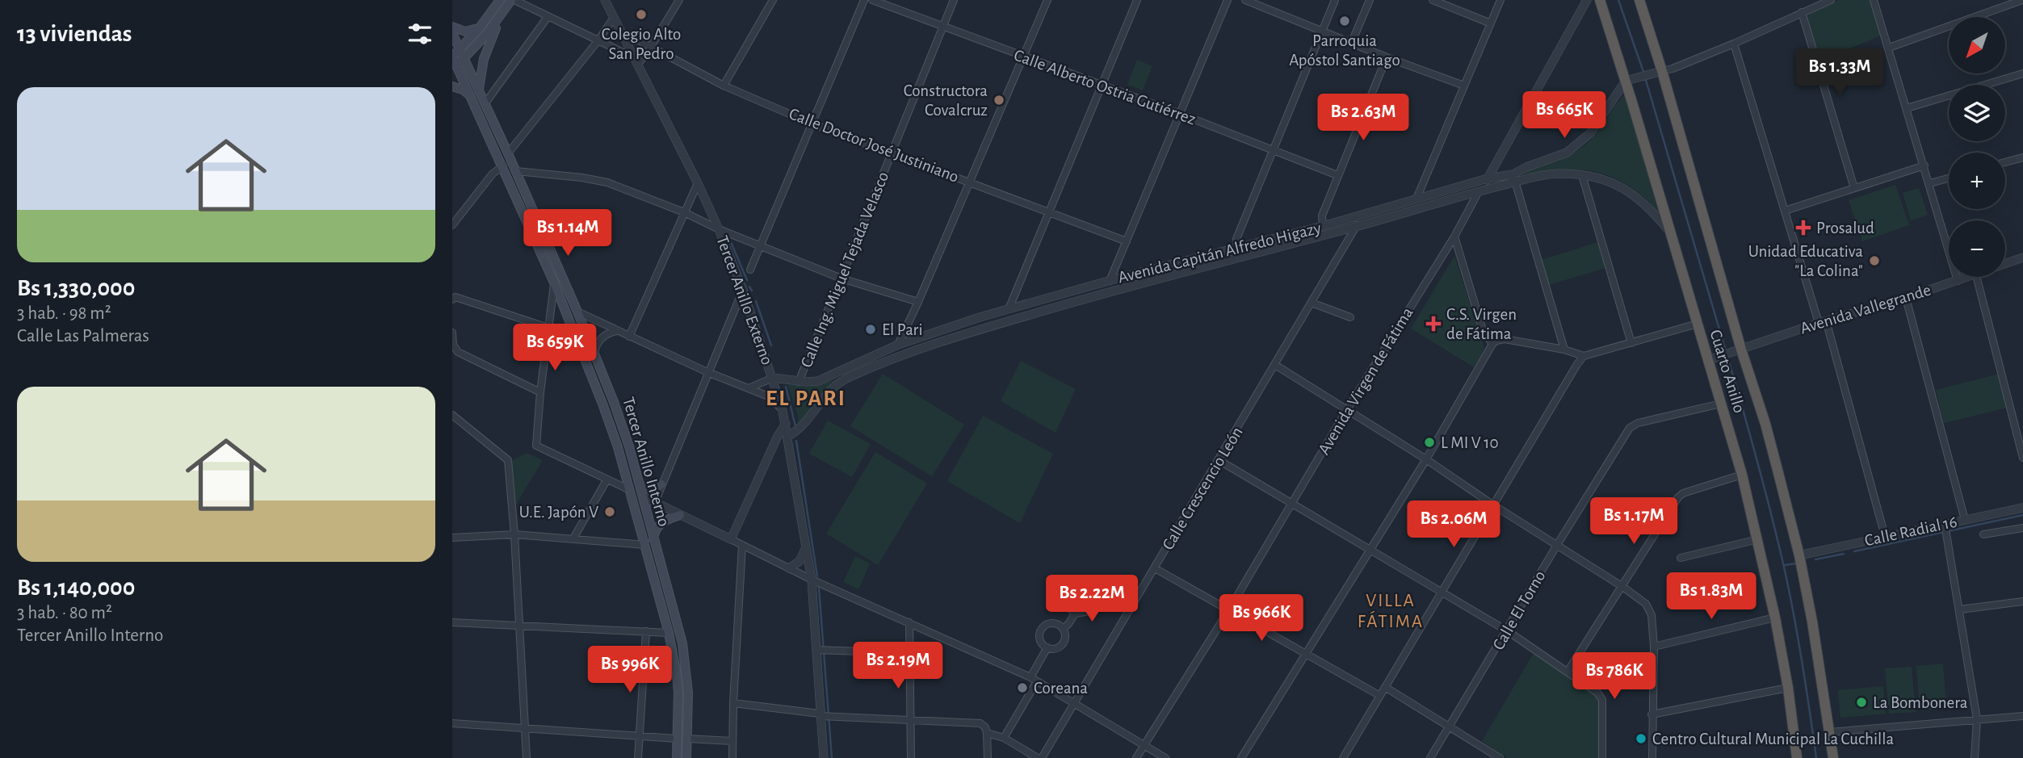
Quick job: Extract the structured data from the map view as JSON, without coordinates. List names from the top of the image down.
{
  "streets": {
    "highway": ["Cuarto Anillo"],
    "main road": ["Tercer Anillo Interno"],
    "street": [
      "Calle Alberto Ostria Gutiérrez",
      "Calle Doctor José Justiniano",
      "Avenida Capitán Alfredo Higazy",
      "Calle Ing. Miguel Tejada Velasco",
      "Tercer Anillo Externo",
      "Avenida Vallegrande",
      "Avenida Virgen de Fátima",
      "Calle Crescencio León",
      "Calle Radial 16",
      "Calle El Torno"
    ]
  },
  "crossings": [
    ["Calle Alberto Ostria Gutiérrez", "Calle Ing. Miguel Tejada Velasco"],
    ["Calle Doctor José Justiniano", "Calle Ing. Miguel Tejada Velasco"],
    ["Calle Doctor José Justiniano", "Tercer Anillo Externo"],
    ["Avenida Capitán Alfredo Higazy", "Calle Ing. Miguel Tejada Velasco"],
    ["Avenida Capitán Alfredo Higazy", "Tercer Anillo Externo"],
    ["Avenida Capitán Alfredo Higazy", "Cuarto Anillo"],
    ["Avenida Capitán Alfredo Higazy", "Avenida Virgen de Fátima"],
    ["Avenida Capitán Alfredo Higazy", "Calle Crescencio León"],
    ["Avenida Vallegrande", "Cuarto Anillo"],
    ["Cuarto Anillo", "Calle Radial 16"],
    ["Cuarto Anillo", "Calle El Torno"]
  ],
  "districts": ["EL PARI", "VILLA FÁTIMA"],
  "places": {
    "other": [
      "Colegio Alto San Pedro",
      "Parroquia Apóstol Santiago",
      "Constructora Covalcruz",
      "Unidad Educativa \"La Colina\"",
      "El Pari",
      "L MI V 10",
      "U.E. Japón V",
      "Coreana",
      "La Bombonera",
      "Centro Cultural Municipal La Cuchilla"
    ],
    "health": ["Prosalud", "C.S. Virgen de Fátima"]
  },
  "north": "bottom left",
  "page": {
    "heading": "13 viviendas",
    "map_buttons": ["+", "−"],
    "price": [
      "Bs 1.33M",
      "Bs 665K",
      "Bs 2.63M",
      "Bs 1.14M",
      "Bs 659K",
      "Bs 1.17M",
      "Bs 2.06M",
      "Bs 1.83M",
      "Bs 2.22M",
      "Bs 966K",
      "Bs 2.19M",
      "Bs 996K",
      "Bs 786K"
    ],
    "list": [
      {
        "name": "Bs 1,330,000",
        "note": "3 hab. · 98 m² · Calle Las Palmeras"
      },
      {
        "name": "Bs 1,140,000",
        "note": "3 hab. · 80 m² · Tercer Anillo Interno"
      }
    ]
  }
}
